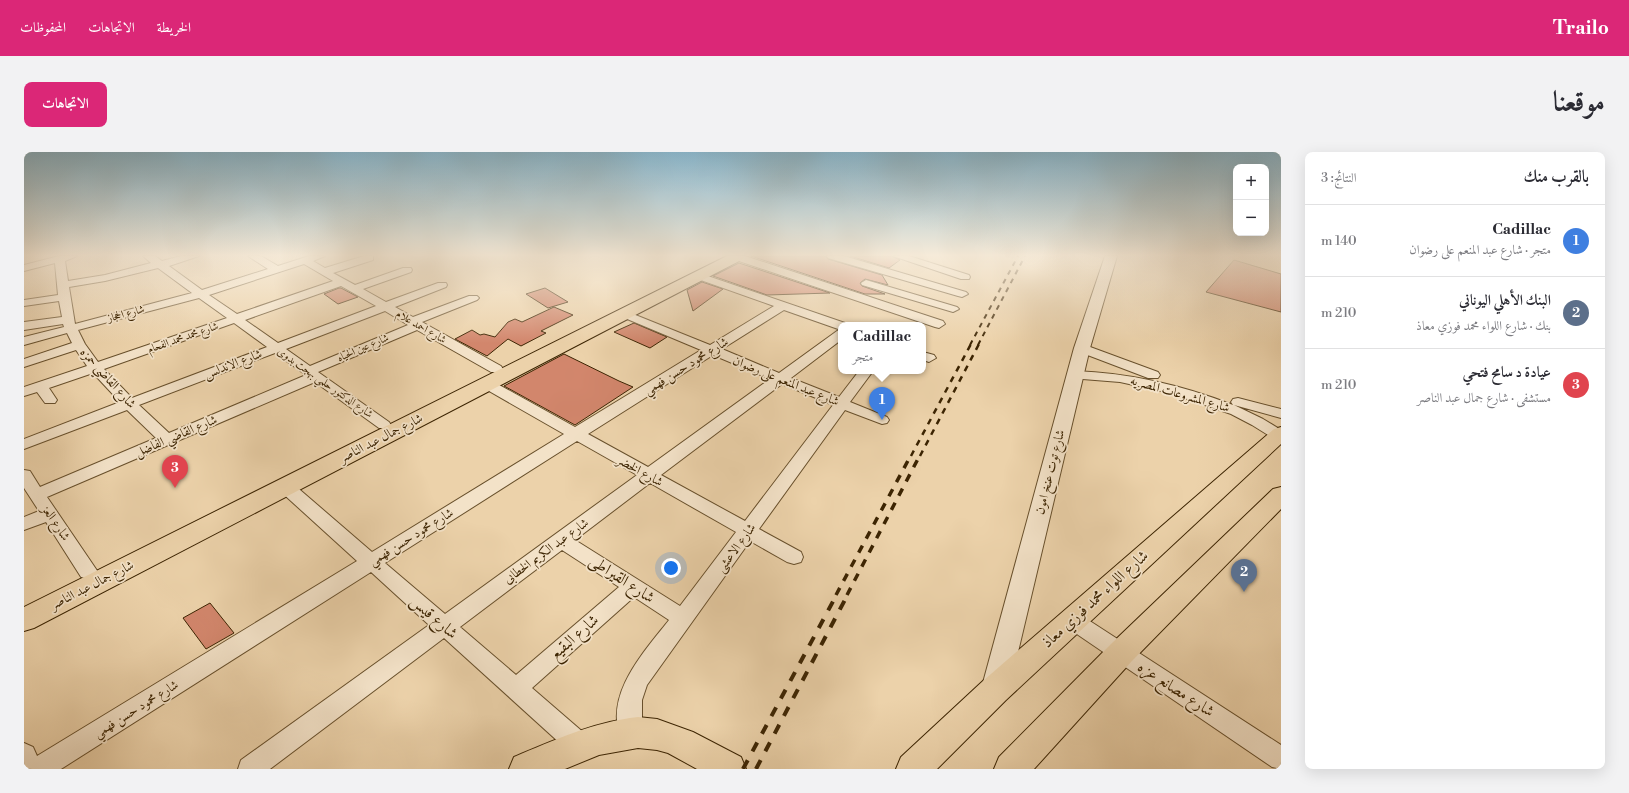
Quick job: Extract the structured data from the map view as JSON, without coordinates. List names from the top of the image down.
{
  "streets": {
    "main road": ["شارع جمال عبد الناصر", "شارع اللواء محمد فوزي معاذ"],
    "street": [
      "شارع الحجاز",
      "شارع احمد علام",
      "شارع محمد محمد الفحام",
      "شارع عين الحياه",
      "شارع الاندلس",
      "شارع محمود حسن فهمي",
      "شارع القاضي حمزه",
      "شارع عبد المنعم على رضوان",
      "شارع الدكتور حلمي بهجت بدوى",
      "شارع المشروعات المصريه",
      "شارع القاضي الفاضل",
      "شارع الخضر",
      "شارع توت عنخ امون",
      "شارع العز",
      "شارع الاعشى",
      "شارع عبد الكريم الخطابى",
      "شارع القيراطى",
      "شارع قيس",
      "شارع البقيع",
      "شارع مصانع عزه"
    ]
  },
  "crossings": [
    ["شارع الحجاز", "شارع القاضي حمزه"],
    ["شارع الحجاز", "شارع الدكتور حلمي بهجت بدوى"],
    ["شارع احمد علام", "شارع عين الحياه"],
    ["شارع احمد علام", "شارع الاندلس"],
    ["شارع احمد علام", "شارع جمال عبد الناصر"],
    ["شارع محمد محمد الفحام", "شارع القاضي حمزه"],
    ["شارع محمد محمد الفحام", "شارع الدكتور حلمي بهجت بدوى"],
    ["شارع عين الحياه", "شارع الدكتور حلمي بهجت بدوى"],
    ["شارع عين الحياه", "شارع القاضي الفاضل"],
    ["شارع الاندلس", "شارع القاضي حمزه"],
    ["شارع الاندلس", "شارع الدكتور حلمي بهجت بدوى"],
    ["شارع محمود حسن فهمي", "شارع عبد المنعم على رضوان"],
    ["شارع محمود حسن فهمي", "شارع الخضر"],
    ["شارع محمود حسن فهمي", "شارع قيس"],
    ["شارع القاضي حمزه", "شارع القاضي الفاضل"],
    ["شارع عبد المنعم على رضوان", "شارع جمال عبد الناصر"],
    ["شارع عبد المنعم على رضوان", "شارع الاعشى"],
    ["شارع عبد المنعم على رضوان", "شارع عبد الكريم الخطابى"],
    ["شارع الدكتور حلمي بهجت بدوى", "شارع القاضي الفاضل"],
    ["شارع الدكتور حلمي بهجت بدوى", "شارع جمال عبد الناصر"],
    ["شارع المشروعات المصريه", "شارع توت عنخ امون"],
    ["شارع المشروعات المصريه", "شارع اللواء محمد فوزي معاذ"],
    ["شارع القاضي الفاضل", "شارع العز"],
    ["شارع جمال عبد الناصر", "شارع الخضر"],
    ["شارع جمال عبد الناصر", "شارع العز"],
    ["شارع جمال عبد الناصر", "شارع قيس"],
    ["شارع الخضر", "شارع الاعشى"],
    ["شارع الخضر", "شارع عبد الكريم الخطابى"],
    ["شارع توت عنخ امون", "شارع اللواء محمد فوزي معاذ"],
    ["شارع الاعشى", "شارع القيراطى"],
    ["شارع عبد الكريم الخطابى", "شارع القيراطى"],
    ["شارع عبد الكريم الخطابى", "شارع قيس"],
    ["شارع القيراطى", "شارع البقيع"],
    ["شارع اللواء محمد فوزي معاذ", "شارع مصانع عزه"],
    ["شارع قيس", "شارع البقيع"]
  ],
  "page": {
    "header": "Trailo",
    "nav": ["الخريطة", "الاتجاهات", "المحفوظات"],
    "title": "موقعنا",
    "buttons": "الاتجاهات",
    "heading": ["بالقرب منك", "النتائج: 3"],
    "map_buttons": ["+", "−"],
    "list": [
      {
        "mark": "1",
        "name": "Cadillac",
        "note": "متجر · شارع عبد المنعم على رضوان",
        "value": "140 m"
      },
      {
        "mark": "2",
        "name": "البنك الأهلي اليوناني",
        "note": "بنك · شارع اللواء محمد فوزي معاذ",
        "value": "210 m"
      },
      {
        "mark": "3",
        "name": "عيادة د سامح فتحي",
        "note": "مستشفى · شارع جمال عبد الناصر",
        "value": "210 m"
      }
    ],
    "popup": ["Cadillac", "متجر"],
    "pins": ["1", "3", "2"]
  }
}
